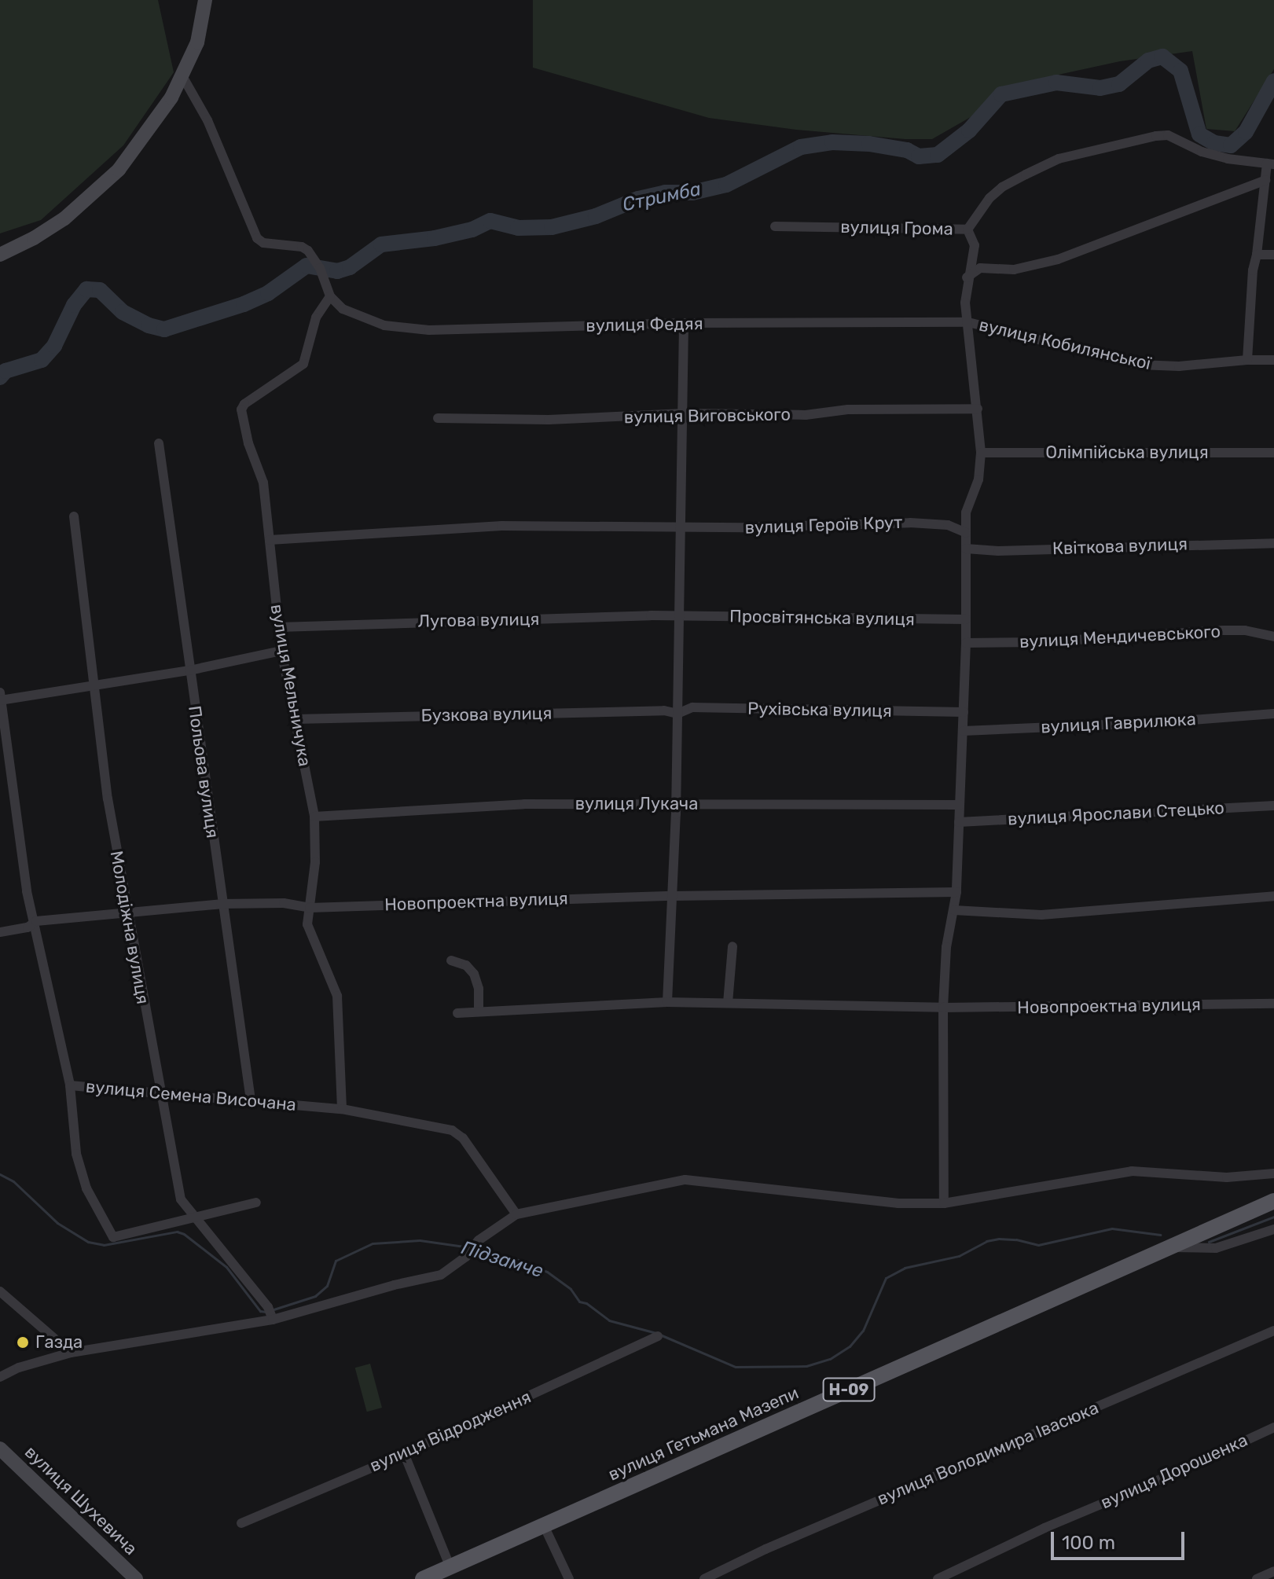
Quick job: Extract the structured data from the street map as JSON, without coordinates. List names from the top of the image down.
{
  "streets": {
    "main road": ["Н-09", "вулиця Гетьмана Мазепи", "вулиця Шухевича"],
    "street": [
      "вулиця Грома",
      "вулиця Федяя",
      "вулиця Кобилянської",
      "вулиця Виговського",
      "Олімпійська вулиця",
      "вулиця Героїв Крут",
      "Квіткова вулиця",
      "Просвітянська вулиця",
      "Лугова вулиця",
      "вулиця Мендичевського",
      "вулиця Мельничука",
      "Рухівська вулиця",
      "Бузкова вулиця",
      "вулиця Гаврилюка",
      "Польова вулиця",
      "вулиця Лукача",
      "вулиця Ярослави Стецько",
      "Новопроектна вулиця",
      "Молодіжна вулиця",
      "вулиця Семена Височана",
      "вулиця Відродження",
      "вулиця Володимира Івасюка",
      "вулиця Дорошенка"
    ]
  },
  "crossings": [
    ["вулиця Грома", "вулиця Федяя"],
    ["вулиця Грома", "вулиця Кобилянської"],
    ["вулиця Грома", "вулиця Виговського"],
    ["вулиця Грома", "Олімпійська вулиця"],
    ["вулиця Грома", "вулиця Героїв Крут"],
    ["вулиця Грома", "Квіткова вулиця"],
    ["вулиця Грома", "Просвітянська вулиця"],
    ["вулиця Грома", "вулиця Мендичевського"],
    ["вулиця Грома", "Рухівська вулиця"],
    ["вулиця Грома", "вулиця Гаврилюка"],
    ["вулиця Грома", "вулиця Лукача"],
    ["вулиця Грома", "вулиця Ярослави Стецько"],
    ["вулиця Грома", "Новопроектна вулиця"],
    ["вулиця Федяя", "вулиця Кобилянської"],
    ["вулиця Федяя", "вулиця Мельничука"],
    ["вулиця Героїв Крут", "вулиця Мельничука"],
    ["Просвітянська вулиця", "Лугова вулиця"],
    ["Лугова вулиця", "вулиця Мельничука"],
    ["вулиця Мельничука", "Бузкова вулиця"],
    ["вулиця Мельничука", "вулиця Лукача"],
    ["вулиця Мельничука", "Новопроектна вулиця"],
    ["вулиця Мельничука", "вулиця Семена Височана"],
    ["Рухівська вулиця", "Бузкова вулиця"],
    ["Польова вулиця", "Новопроектна вулиця"],
    ["Польова вулиця", "вулиця Семена Височана"],
    ["Новопроектна вулиця", "Молодіжна вулиця"],
    ["Новопроектна вулиця", "вулиця Семена Височана"],
    ["Молодіжна вулиця", "вулиця Семена Височана"]
  ],
  "water": ["Стримба", "Підзамче"],
  "places": ["Газда"],
  "scale_bar": "100 m"
}
